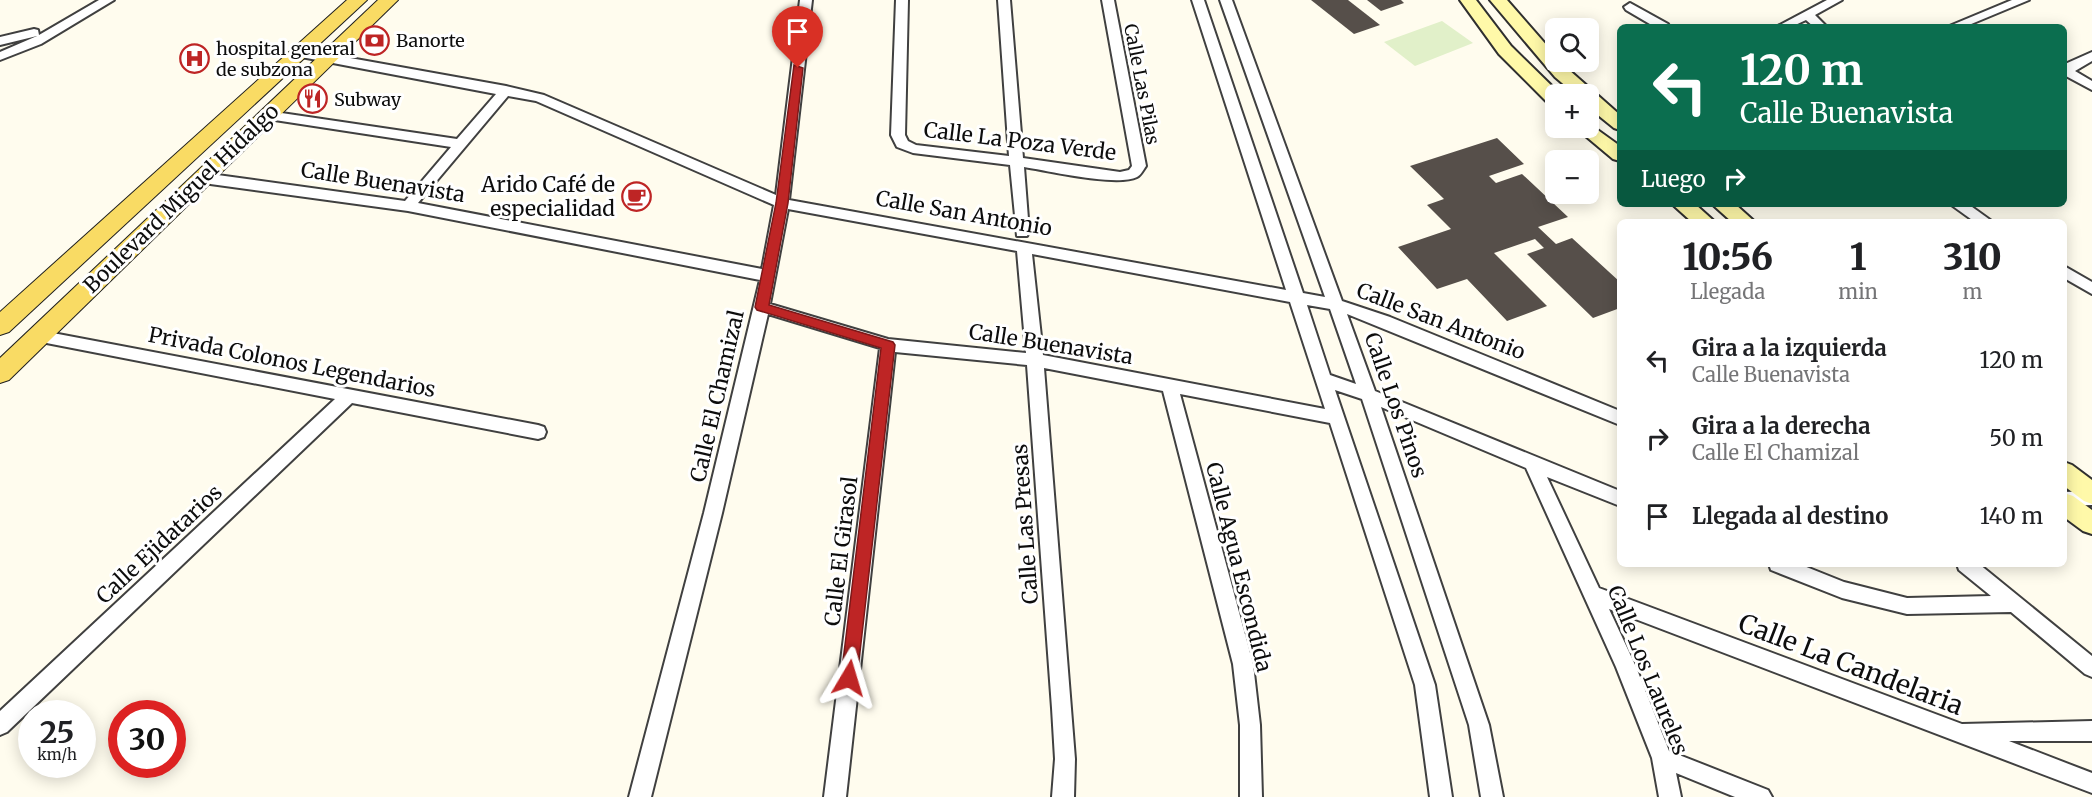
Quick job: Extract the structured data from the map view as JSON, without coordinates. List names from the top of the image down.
{
  "streets": {
    "main road": ["Boulevard Miguel Hidalgo"],
    "street": [
      "Calle Las Pilas",
      "Calle La Poza Verde",
      "Calle Buenavista",
      "Calle San Antonio",
      "Privada Colonos Legendarios",
      "Calle El Chamizal",
      "Calle Los Pinos",
      "Calle Las Presas",
      "Calle Ejidatarios",
      "Calle El Girasol",
      "Calle Agua Escondida",
      "Calle La Candelaria",
      "Calle Los Laureles"
    ]
  },
  "crossings": [
    ["Calle Las Pilas", "Calle La Poza Verde"],
    ["Calle La Poza Verde", "Calle Las Presas"],
    ["Calle Buenavista", "Boulevard Miguel Hidalgo"],
    ["Calle Buenavista", "Calle El Chamizal"],
    ["Calle Buenavista", "Calle Las Presas"],
    ["Calle Buenavista", "Calle El Girasol"],
    ["Calle Buenavista", "Calle Agua Escondida"],
    ["Boulevard Miguel Hidalgo", "Calle San Antonio"],
    ["Boulevard Miguel Hidalgo", "Privada Colonos Legendarios"],
    ["Calle San Antonio", "Calle El Chamizal"],
    ["Calle San Antonio", "Calle Los Pinos"],
    ["Calle San Antonio", "Calle Las Presas"],
    ["Privada Colonos Legendarios", "Calle Ejidatarios"],
    ["Calle La Candelaria", "Calle Los Laureles"]
  ],
  "places": {
    "bank": ["Banorte"],
    "hospital": ["hospital general de subzona"],
    "restaurant": ["Subway"],
    "cafe": ["Arido Café de especialidad"]
  },
  "page": {
    "map_buttons": ["+", "−"],
    "turn": ["120 m", "Calle Buenavista"],
    "then": "Luego",
    "eta": [
      "10:56",
      "Llegada",
      "1",
      "min",
      "310",
      "m"
    ],
    "list": [
      {
        "name": "Gira a la izquierda",
        "note": "Calle Buenavista",
        "value": "120 m"
      },
      {
        "name": "Gira a la derecha",
        "note": "Calle El Chamizal",
        "value": "50 m"
      },
      {
        "name": "Llegada al destino",
        "value": "140 m"
      }
    ],
    "speed": "25 km/h",
    "limit": "30"
  }
}
